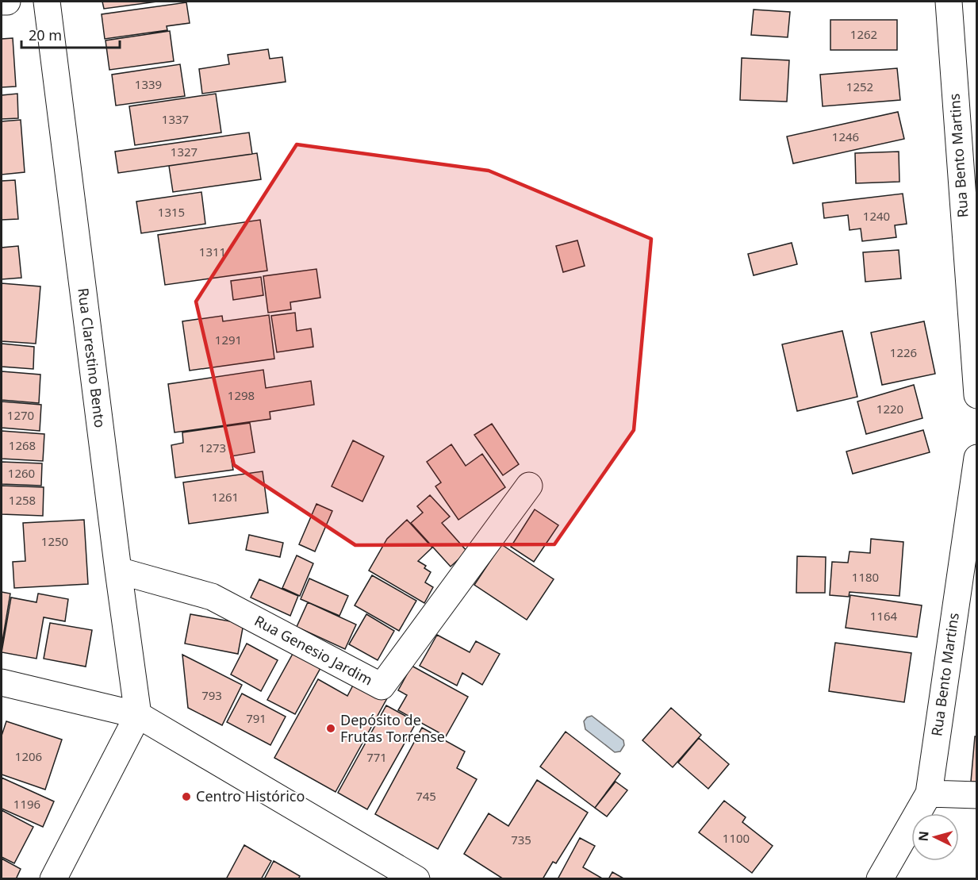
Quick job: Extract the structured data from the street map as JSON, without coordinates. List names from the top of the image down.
{
  "streets": {
    "street": ["Rua Bento Martins", "Rua Clarestino Bento", "Rua Genesio Jardim"]
  },
  "crossings": [
    ["Rua Clarestino Bento", "Rua Genesio Jardim"]
  ],
  "places": ["Depósito de Frutas Torrense", "Centro Histórico"],
  "house_numbers": [
    "1262",
    "1339",
    "1252",
    "1337",
    "1246",
    "1327",
    "1315",
    "1240",
    "1311",
    "1291",
    "1226",
    "1298",
    "1220",
    "1270",
    "1268",
    "1273",
    "1260",
    "1261",
    "1258",
    "1250",
    "1180",
    "1164",
    "793",
    "791",
    "1206",
    "771",
    "745",
    "1196",
    "1100",
    "735"
  ],
  "scale_bar": "20 m",
  "north": "left"
}
